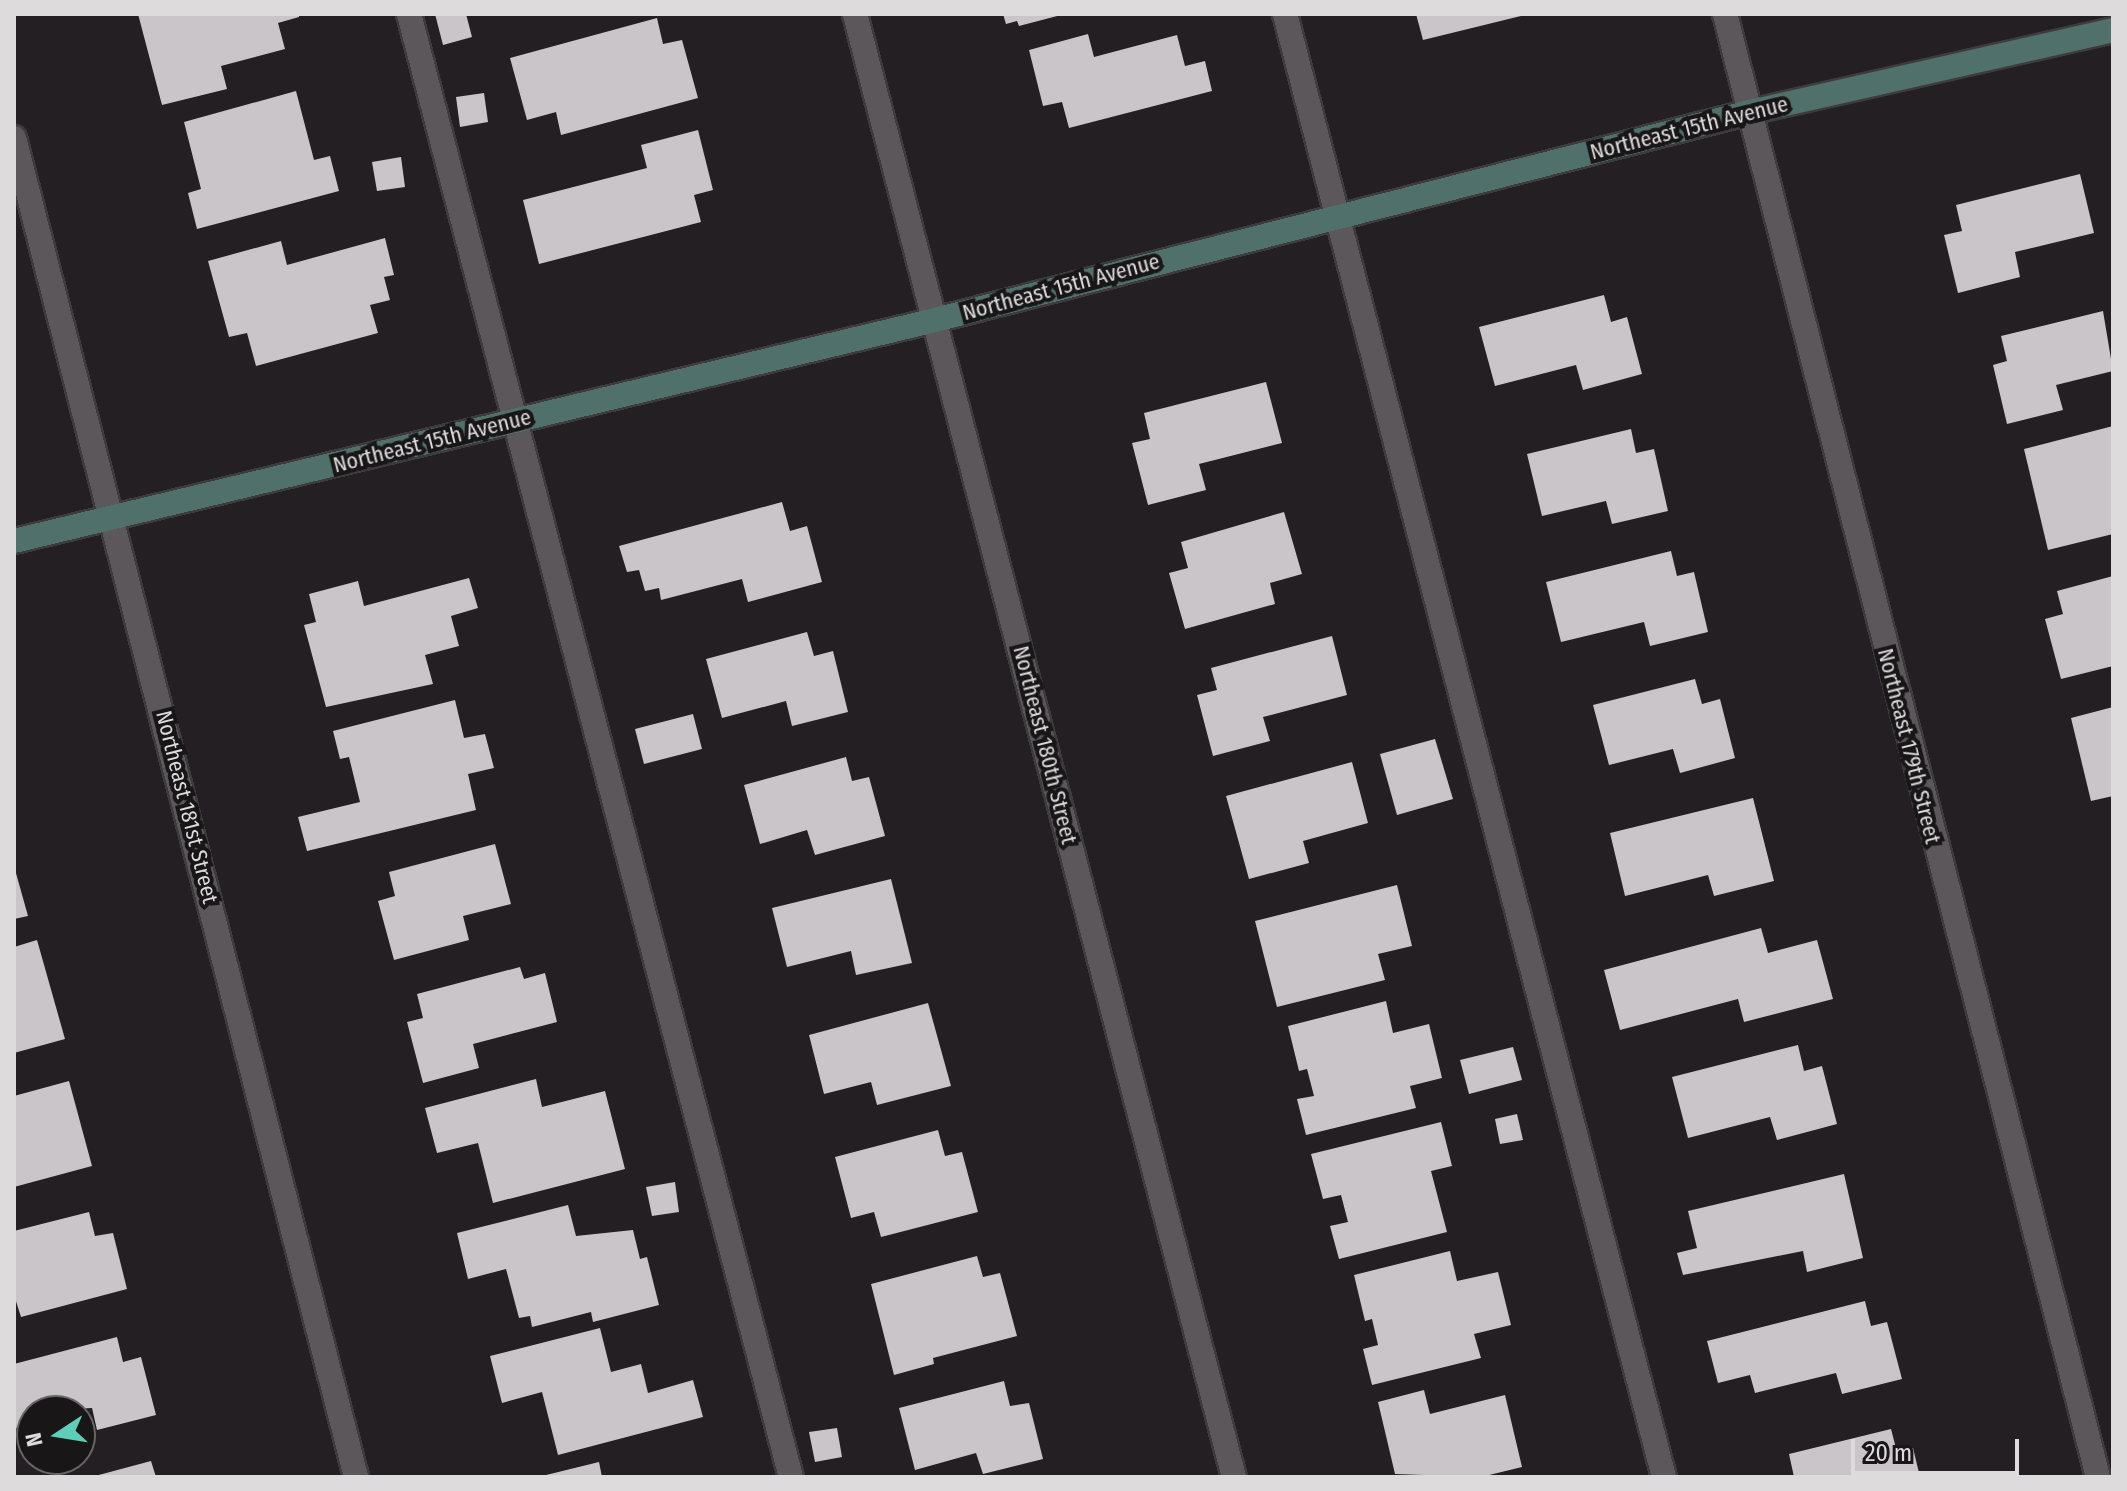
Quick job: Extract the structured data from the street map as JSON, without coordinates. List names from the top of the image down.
{
  "streets": {
    "street": [
      "Northeast 15th Avenue",
      "Northeast 180th Street",
      "Northeast 179th Street",
      "Northeast 181st Street"
    ]
  },
  "crossings": [
    ["Northeast 15th Avenue", "Northeast 180th Street"],
    ["Northeast 15th Avenue", "Northeast 179th Street"],
    ["Northeast 15th Avenue", "Northeast 181st Street"]
  ],
  "scale_bar": "20 m",
  "north": "left"
}
